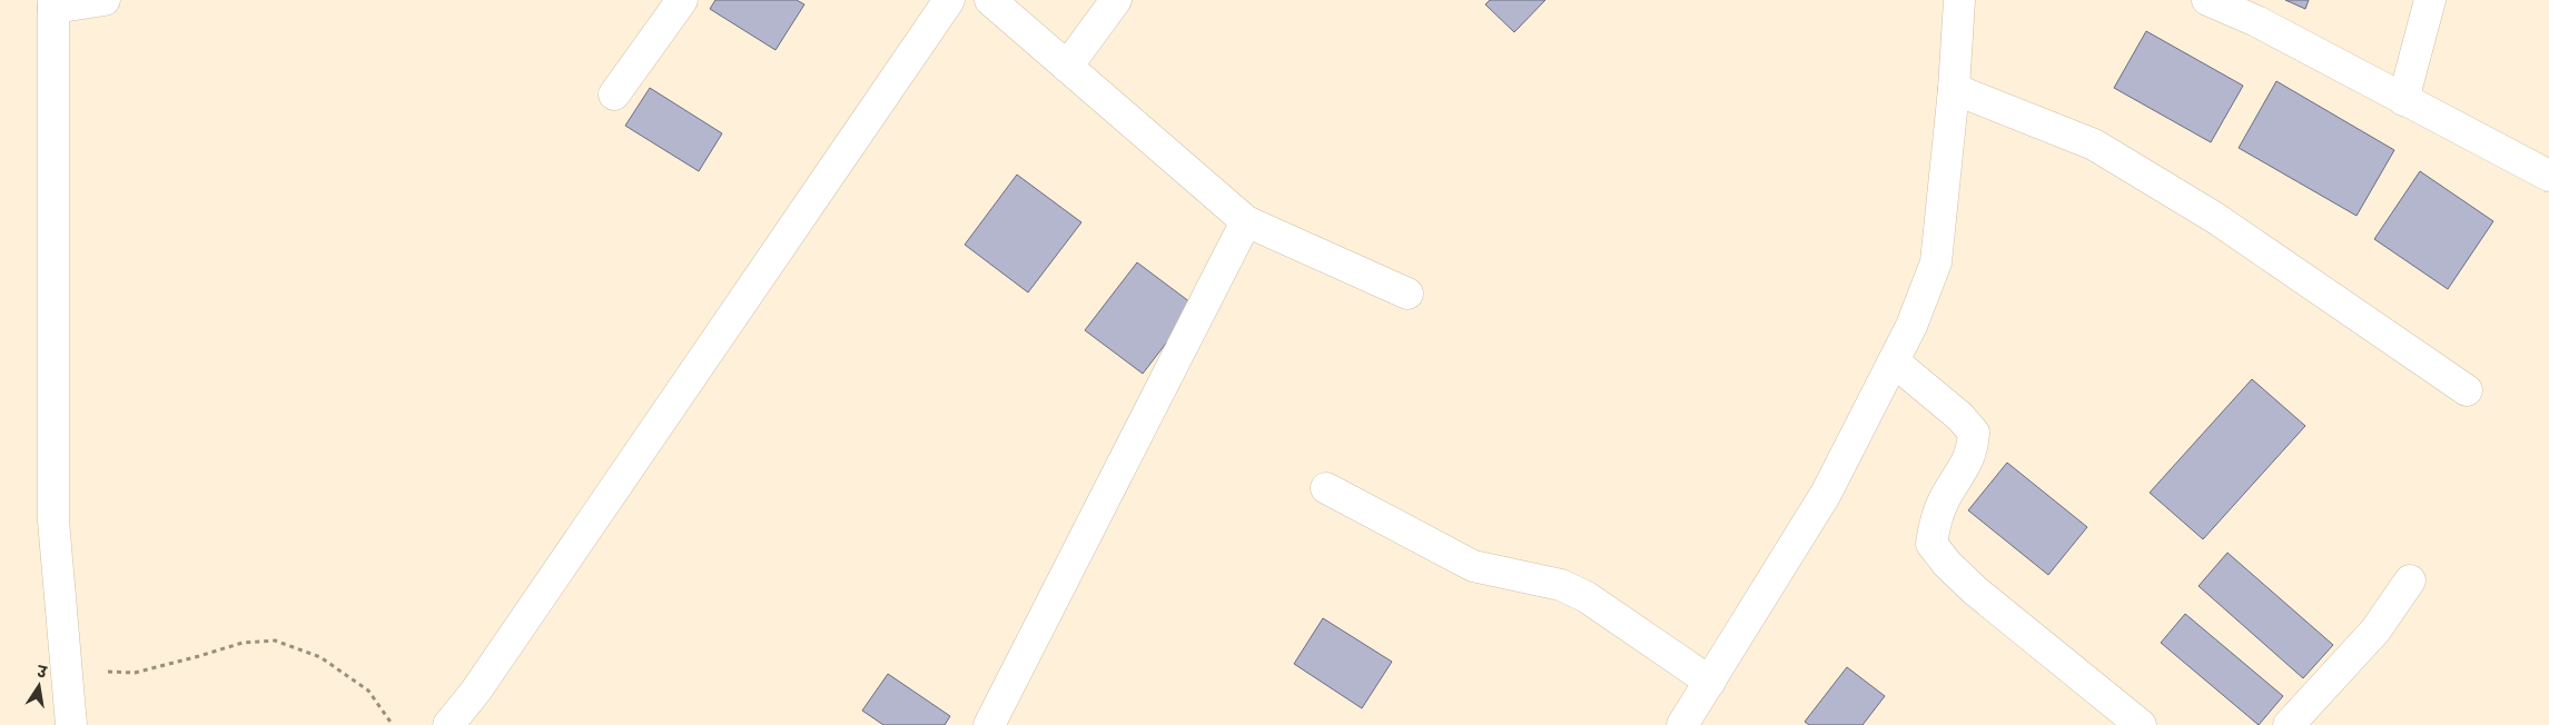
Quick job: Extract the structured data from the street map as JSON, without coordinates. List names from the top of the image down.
{
  "north": "top"
}
